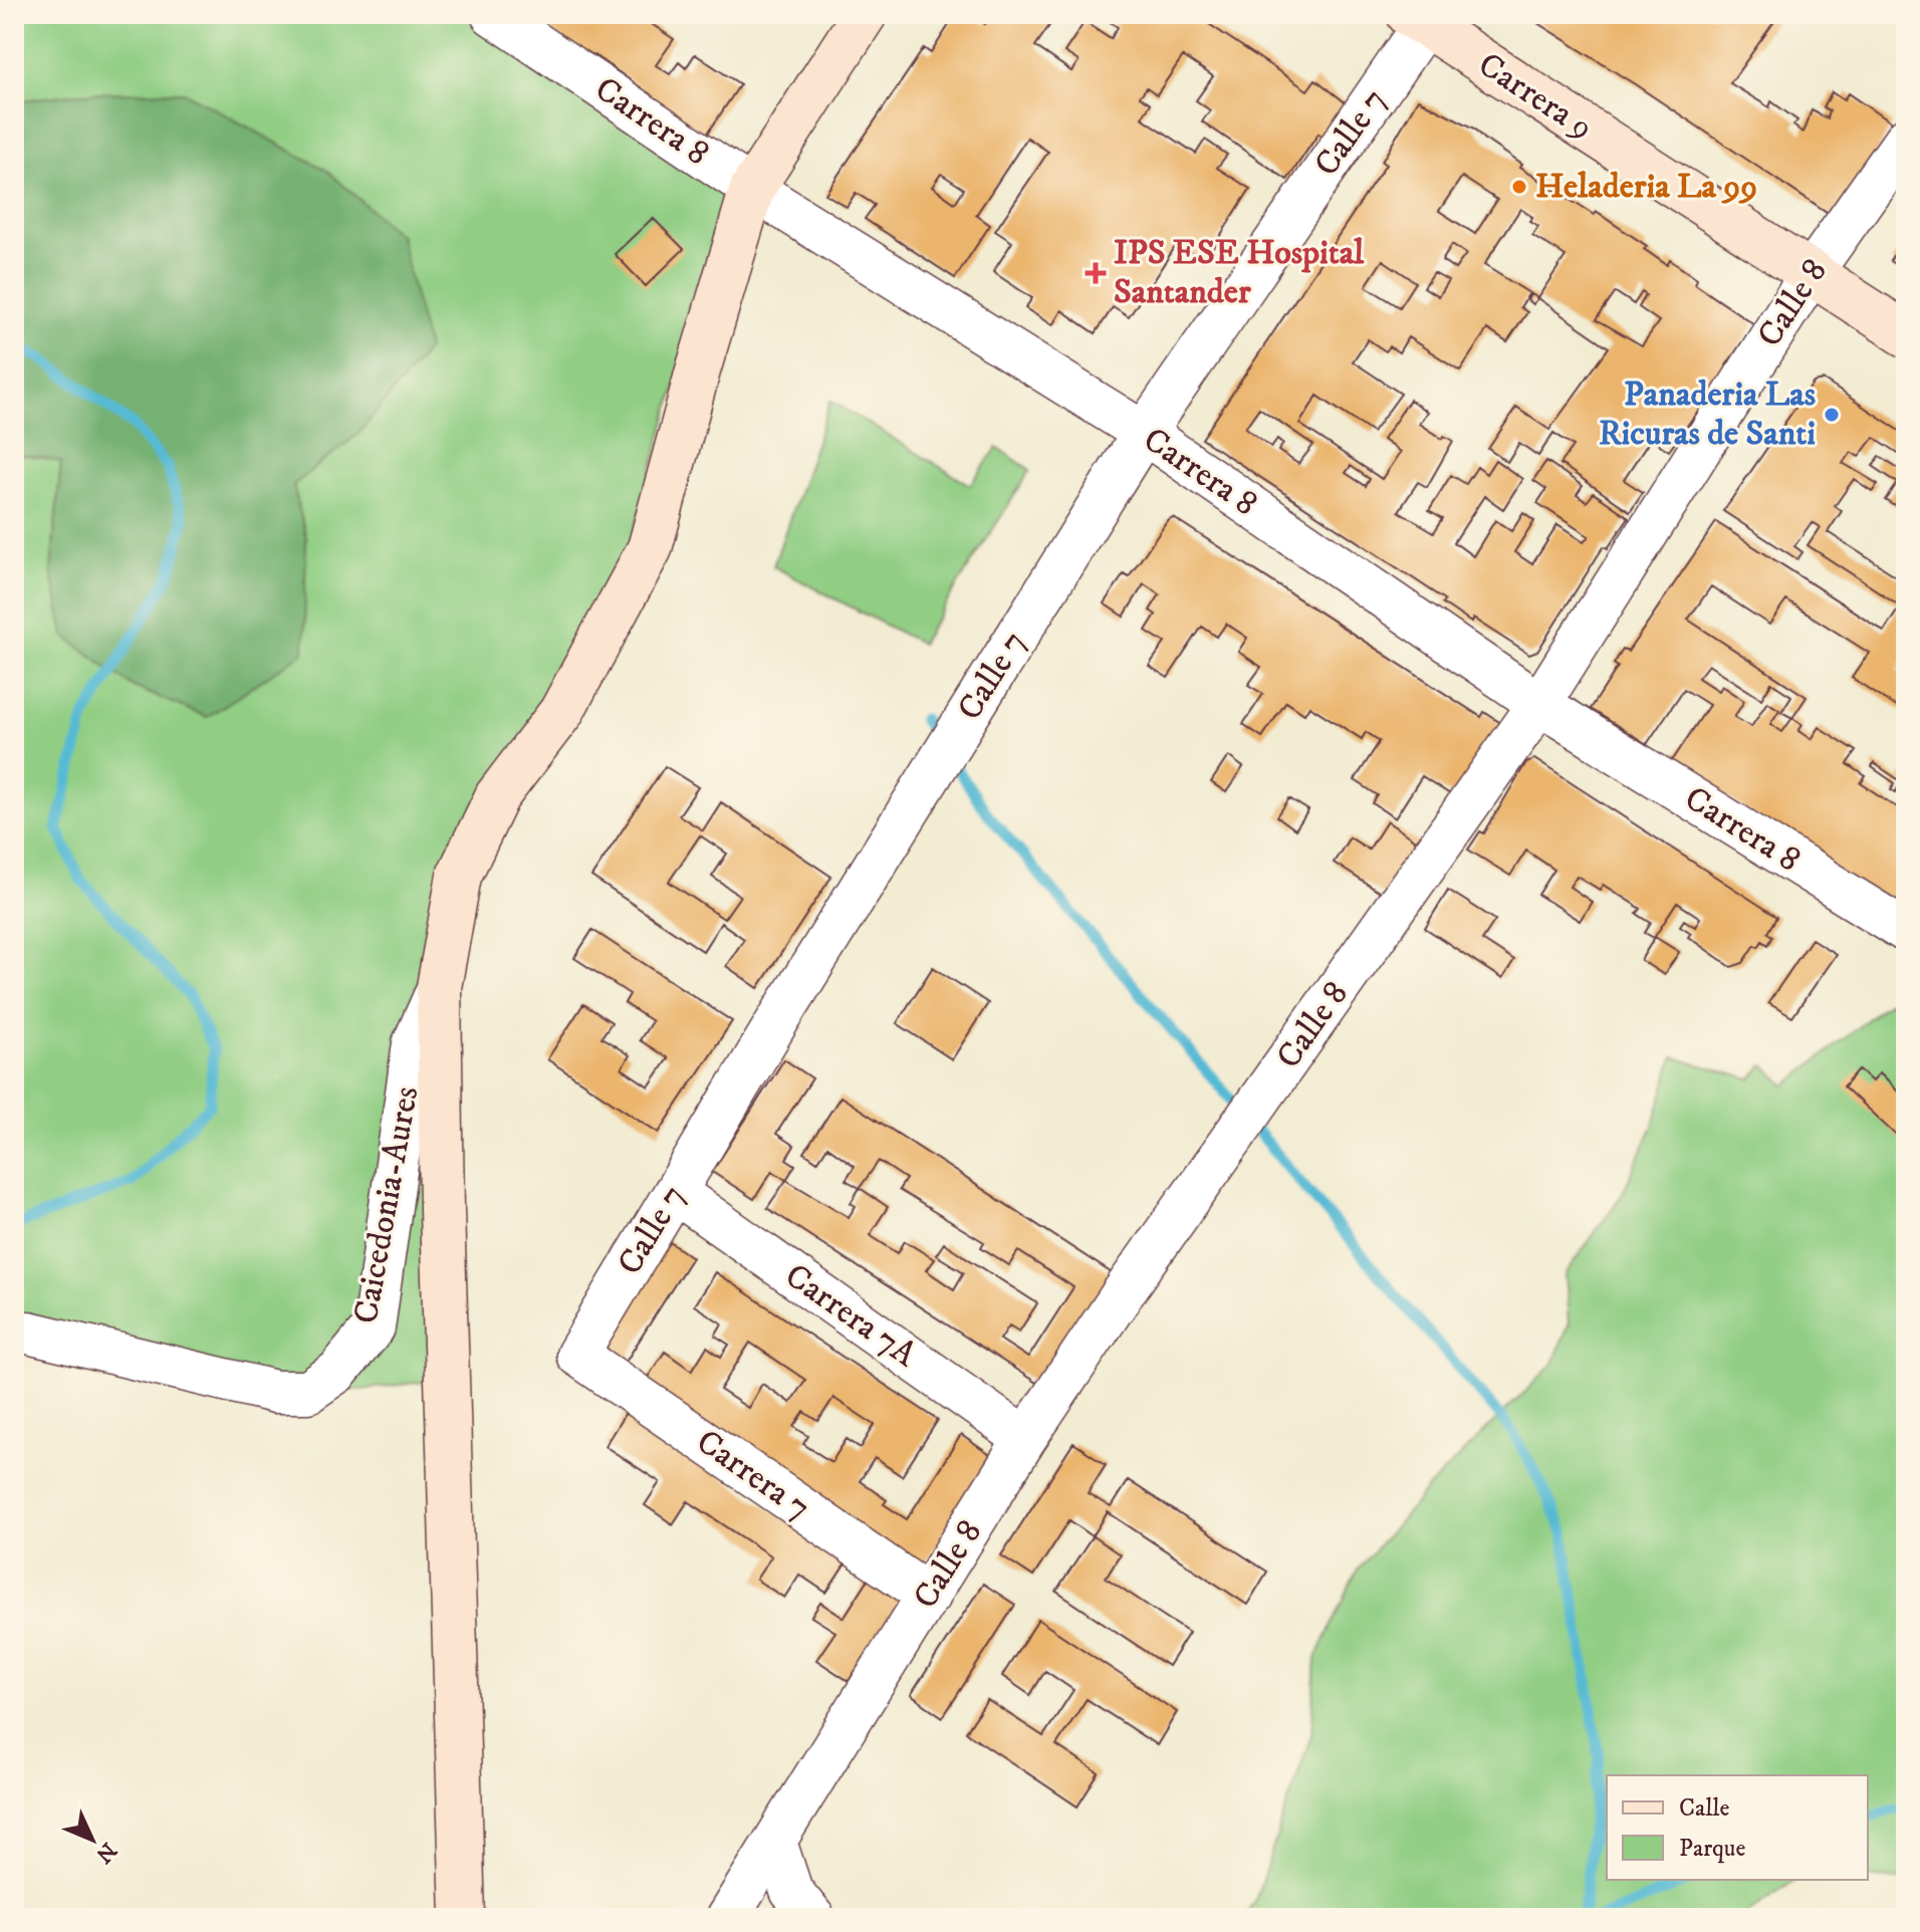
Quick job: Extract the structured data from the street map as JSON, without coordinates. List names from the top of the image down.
{
  "streets": {
    "main road": ["Carrera 9"],
    "street": [
      "Carrera 8",
      "Calle 7",
      "Calle 8",
      "Caicedonia-Aures",
      "Carrera 7A",
      "Carrera 7"
    ]
  },
  "crossings": [
    ["Carrera 9", "Calle 7"],
    ["Carrera 9", "Calle 8"],
    ["Carrera 8", "Calle 7"],
    ["Carrera 8", "Calle 8"],
    ["Calle 7", "Carrera 7A"],
    ["Calle 7", "Carrera 7"],
    ["Calle 8", "Carrera 7A"],
    ["Calle 8", "Carrera 7"]
  ],
  "places": {
    "other": ["Heladeria La 99", "Panaderia Las Ricuras de Santi"],
    "health": ["IPS ESE Hospital Santander"]
  },
  "legend": ["Calle", "Parque"],
  "north": "bottom right"
}
